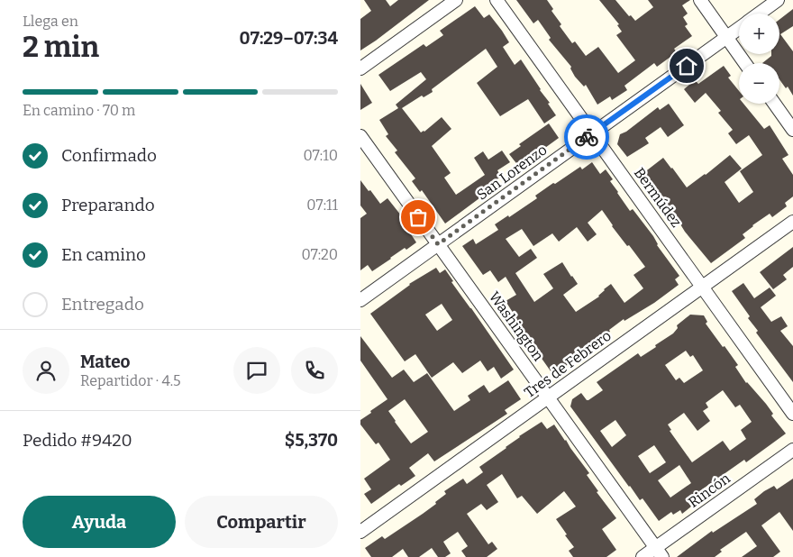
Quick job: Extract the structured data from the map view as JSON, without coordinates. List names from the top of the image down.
{
  "streets": {
    "street": [
      "San Lorenzo",
      "Bermúdez",
      "Washington",
      "Tres de Febrero",
      "Rincón"
    ]
  },
  "crossings": [
    ["San Lorenzo", "Bermúdez"],
    ["San Lorenzo", "Washington"],
    ["Bermúdez", "Tres de Febrero"],
    ["Washington", "Tres de Febrero"],
    ["Washington", "Rincón"]
  ],
  "page": {
    "heading": ["2 min", "Llega en", "07:29–07:34"],
    "panel": [
      "Mateo",
      "Repartidor · 4.5",
      "Pedido #9420",
      "$5,370"
    ],
    "map_buttons": ["+", "−"],
    "bar": "En camino · 70 m",
    "list": [
      ["Confirmado", "07:10"],
      ["Preparando", "07:11"],
      ["En camino", "07:20"],
      "Entregado"
    ],
    "buttons": ["Ayuda", "Compartir"]
  }
}
